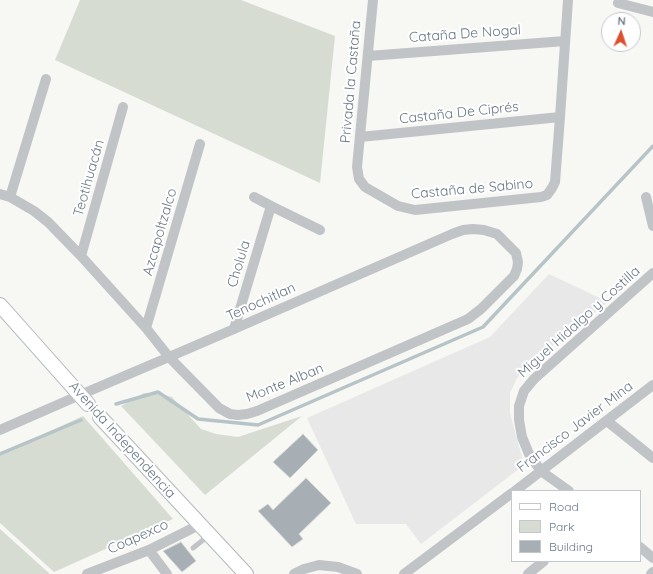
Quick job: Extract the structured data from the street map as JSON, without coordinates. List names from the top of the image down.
{
  "streets": {
    "street": [
      "Cataña De Nogal",
      "Privada la Castaña",
      "Castaña De Ciprés",
      "Teotihuacán",
      "Castaña de Sabino",
      "Azcapoltzalco",
      "Cholula",
      "Tenochitlan",
      "Miguel Hidalgo y Costilla",
      "Monte Alban",
      "Francisco Javier Mina",
      "Avenida Independencia",
      "Coapexco"
    ]
  },
  "crossings": [
    ["Cataña De Nogal", "Privada la Castaña"],
    ["Privada la Castaña", "Castaña De Ciprés"],
    ["Privada la Castaña", "Castaña de Sabino"],
    ["Castaña De Ciprés", "Castaña de Sabino"],
    ["Teotihuacán", "Monte Alban"],
    ["Azcapoltzalco", "Monte Alban"],
    ["Cholula", "Tenochitlan"],
    ["Tenochitlan", "Monte Alban"],
    ["Tenochitlan", "Avenida Independencia"],
    ["Miguel Hidalgo y Costilla", "Francisco Javier Mina"],
    ["Avenida Independencia", "Coapexco"]
  ],
  "legend": ["Road", "Park", "Building"],
  "north": "top"
}
